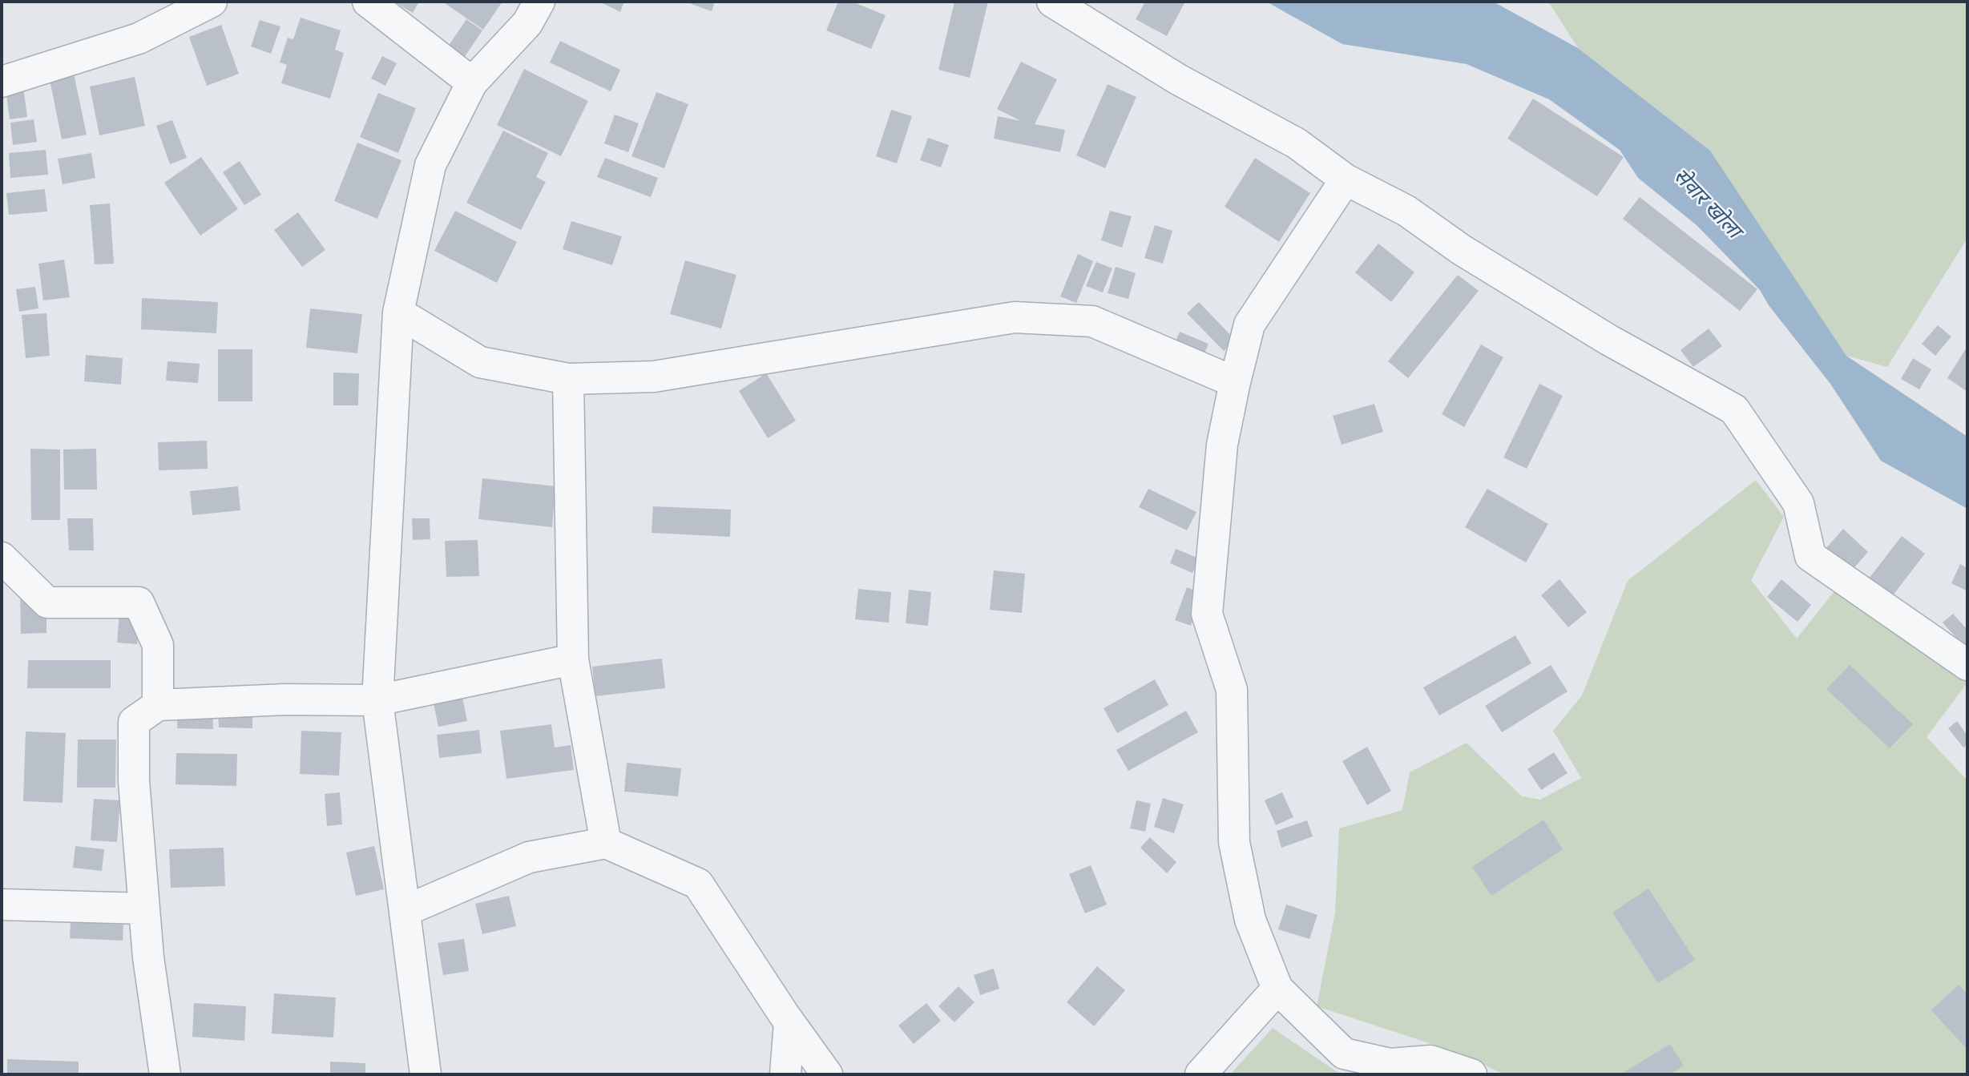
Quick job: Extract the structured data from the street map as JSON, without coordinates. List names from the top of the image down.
{
  "water": ["सेवार खोला"]
}
